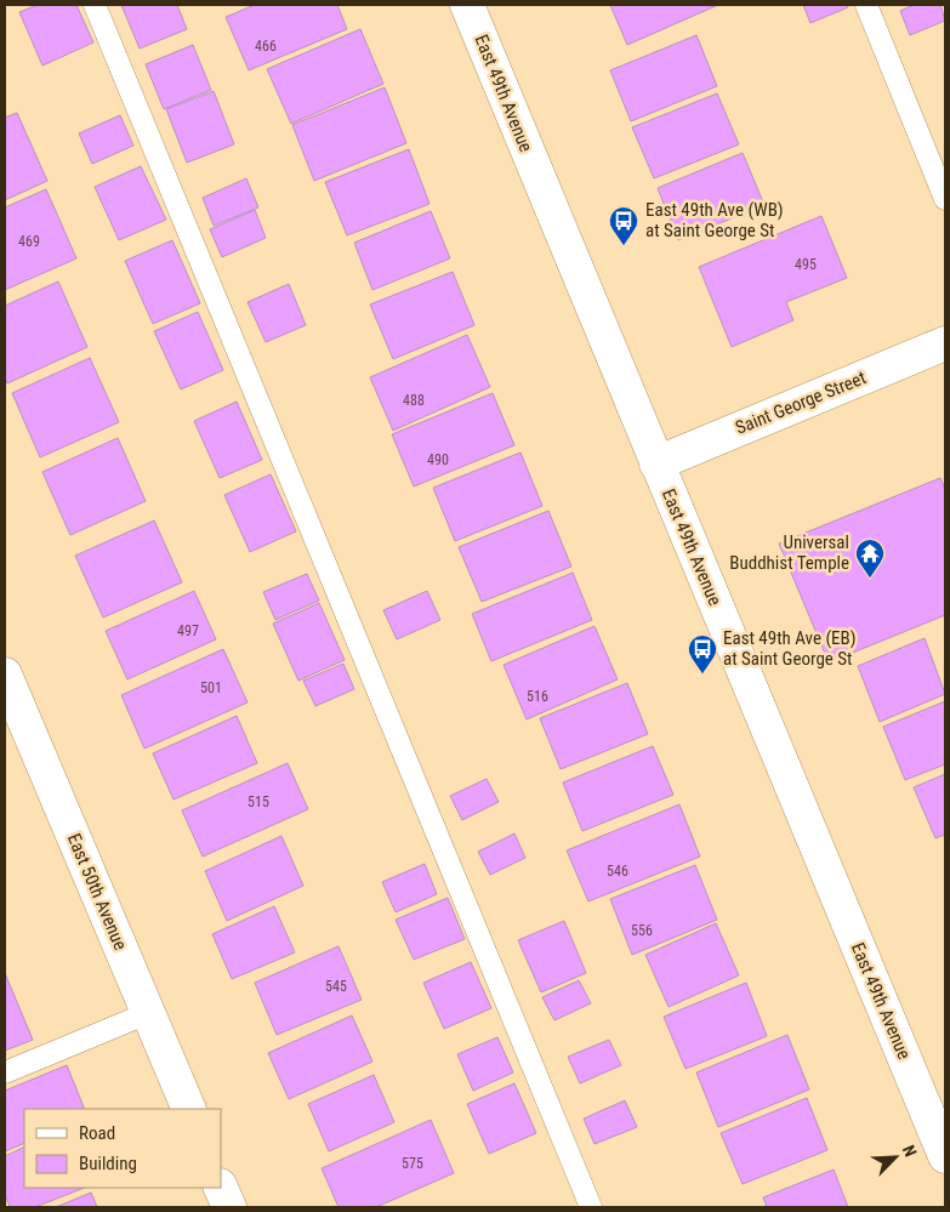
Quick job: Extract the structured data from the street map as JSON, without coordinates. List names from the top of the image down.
{
  "streets": {
    "street": ["East 49th Avenue", "Saint George Street", "East 50th Avenue"]
  },
  "crossings": [
    ["East 49th Avenue", "Saint George Street"]
  ],
  "places": {
    "bus stop": ["East 49th Ave (WB) at Saint George St", "East 49th Ave (EB) at Saint George St"],
    "temple": ["Universal Buddhist Temple"]
  },
  "house_numbers": [
    "466",
    "469",
    "495",
    "488",
    "490",
    "497",
    "501",
    "516",
    "515",
    "546",
    "556",
    "545",
    "575"
  ],
  "legend": ["Road", "Building"],
  "north": "top right"
}
